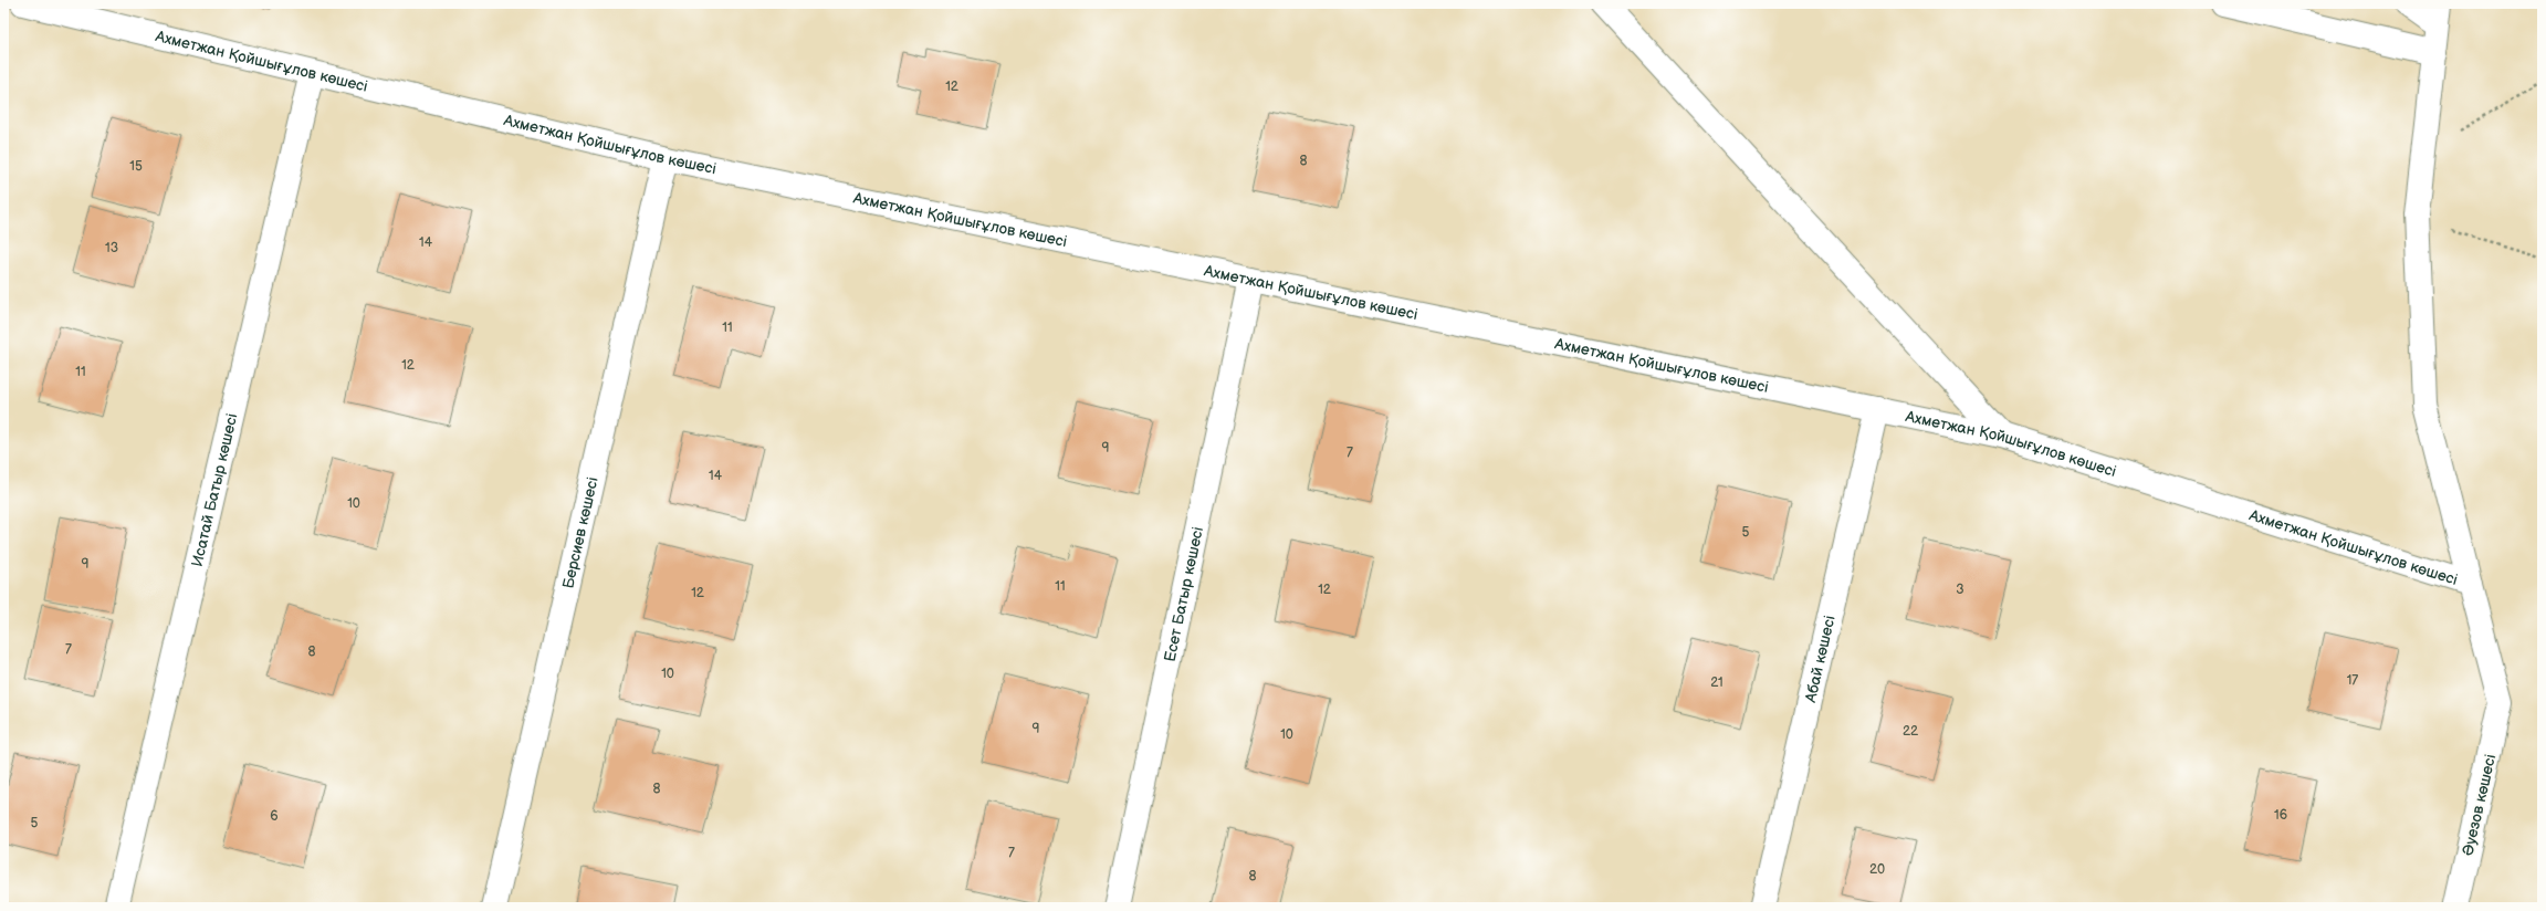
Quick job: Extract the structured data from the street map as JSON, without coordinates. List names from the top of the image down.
{
  "streets": {
    "street": [
      "Ахметжан Қойшығұлов көшесі",
      "Исатай Батыр көшесі",
      "Берсиев көшесі",
      "Есет Батыр көшесі",
      "Абай көшесі",
      "Әуезов көшесі"
    ]
  },
  "crossings": [
    ["Ахметжан Қойшығұлов көшесі", "Исатай Батыр көшесі"],
    ["Ахметжан Қойшығұлов көшесі", "Берсиев көшесі"],
    ["Ахметжан Қойшығұлов көшесі", "Есет Батыр көшесі"],
    ["Ахметжан Қойшығұлов көшесі", "Абай көшесі"],
    ["Ахметжан Қойшығұлов көшесі", "Әуезов көшесі"]
  ],
  "house_numbers": [
    "12",
    "8",
    "15",
    "14",
    "13",
    "11",
    "12",
    "11",
    "9",
    "7",
    "14",
    "10",
    "5",
    "9",
    "11",
    "12",
    "3",
    "12",
    "7",
    "8",
    "10",
    "17",
    "21",
    "9",
    "22",
    "10",
    "8",
    "16",
    "6",
    "5",
    "7",
    "20",
    "8"
  ]
}
